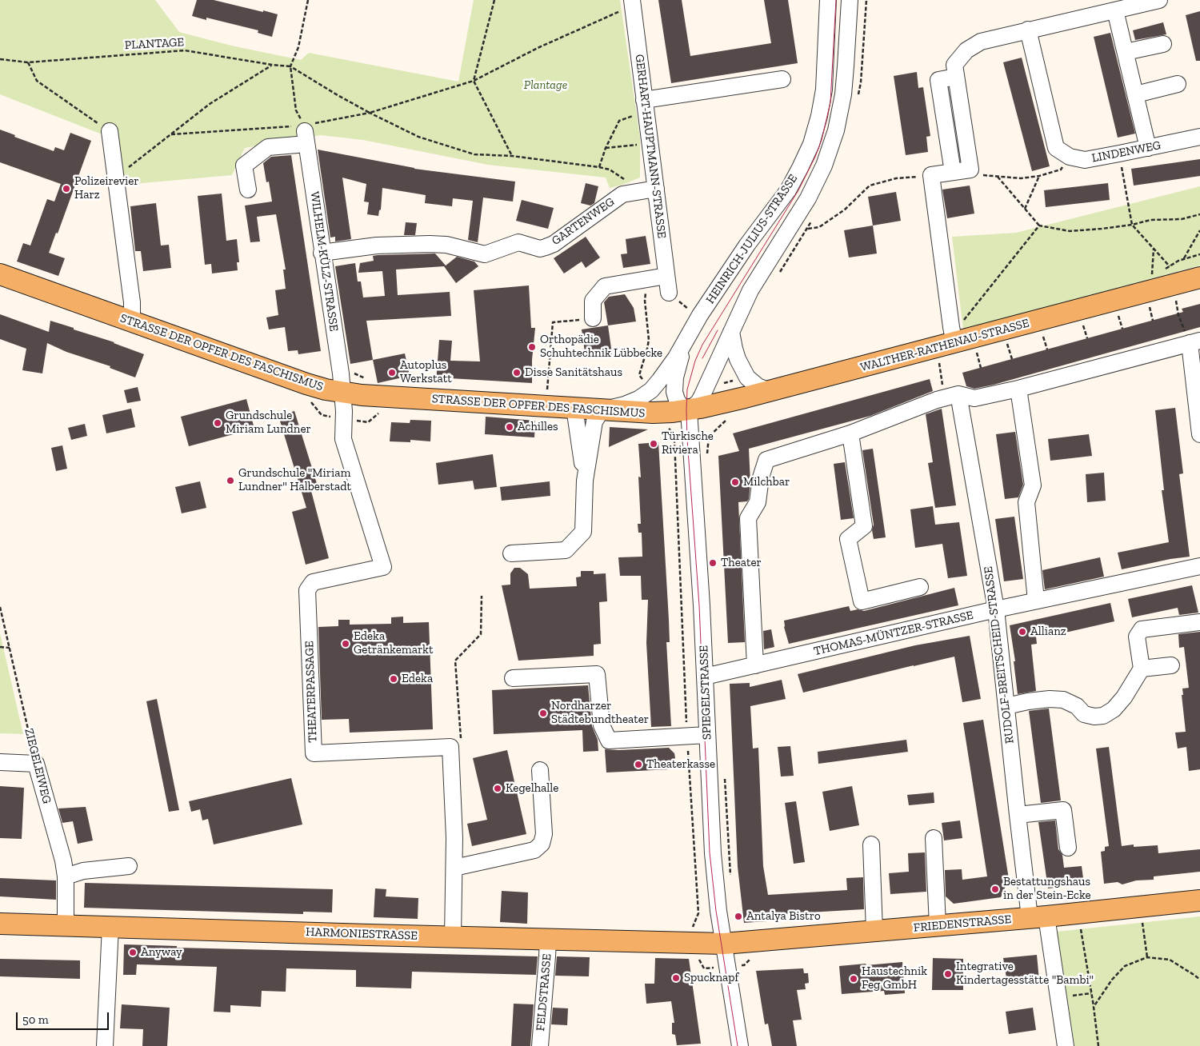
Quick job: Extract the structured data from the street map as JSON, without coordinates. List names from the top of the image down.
{
  "streets": {
    "main road": [
      "WALTHER-RATHENAU-STRASSE",
      "STRASSE DER OPFER DES FASCHISMUS",
      "FRIEDENSTRASSE",
      "HARMONIESTRASSE"
    ],
    "street": [
      "GERHART-HAUPTMANN-STRASSE",
      "LINDENWEG",
      "GARTENWEG",
      "HEINRICH-JULIUS-STRASSE",
      "WILHELM-KÜLZ-STRASSE",
      "THOMAS-MÜNTZER-STRASSE",
      "RUDOLF-BREITSCHEID-STRASSE",
      "THEATERPASSAGE",
      "SPIEGELSTRASSE",
      "ZIEGELEIWEG",
      "FELDSTRASSE"
    ],
    "path": ["PLANTAGE"]
  },
  "crossings": [
    ["GERHART-HAUPTMANN-STRASSE", "GARTENWEG"],
    ["GARTENWEG", "WILHELM-KÜLZ-STRASSE"],
    ["HEINRICH-JULIUS-STRASSE", "WALTHER-RATHENAU-STRASSE"],
    ["HEINRICH-JULIUS-STRASSE", "STRASSE DER OPFER DES FASCHISMUS"],
    ["HEINRICH-JULIUS-STRASSE", "SPIEGELSTRASSE"],
    ["WILHELM-KÜLZ-STRASSE", "STRASSE DER OPFER DES FASCHISMUS"],
    ["WILHELM-KÜLZ-STRASSE", "THEATERPASSAGE"],
    ["WALTHER-RATHENAU-STRASSE", "STRASSE DER OPFER DES FASCHISMUS"],
    ["WALTHER-RATHENAU-STRASSE", "SPIEGELSTRASSE"],
    ["STRASSE DER OPFER DES FASCHISMUS", "THEATERPASSAGE"],
    ["STRASSE DER OPFER DES FASCHISMUS", "SPIEGELSTRASSE"],
    ["THOMAS-MÜNTZER-STRASSE", "RUDOLF-BREITSCHEID-STRASSE"],
    ["THOMAS-MÜNTZER-STRASSE", "SPIEGELSTRASSE"],
    ["RUDOLF-BREITSCHEID-STRASSE", "FRIEDENSTRASSE"],
    ["THEATERPASSAGE", "HARMONIESTRASSE"],
    ["SPIEGELSTRASSE", "FRIEDENSTRASSE"],
    ["SPIEGELSTRASSE", "HARMONIESTRASSE"],
    ["ZIEGELEIWEG", "HARMONIESTRASSE"],
    ["FRIEDENSTRASSE", "HARMONIESTRASSE"],
    ["HARMONIESTRASSE", "FELDSTRASSE"]
  ],
  "parks": ["Plantage"],
  "places": [
    "Polizeirevier Harz",
    "Orthopädie Schuhtechnik Lübbecke",
    "Autoplus Werkstatt",
    "Disse Sanitätshaus",
    "Grundschule Miriam Lundner",
    "Achilles",
    "Türkische Riviera",
    "Grundschule \"Miriam Lundner\" Halberstadt",
    "Milchbar",
    "Theater",
    "Allianz",
    "Edeka Getränkemarkt",
    "Edeka",
    "Nordharzer Städtebundtheater",
    "Theaterkasse",
    "Kegelhalle",
    "Bestattungshaus in der Stein-Ecke",
    "Antalya Bistro",
    "Anyway",
    "Integrative Kindertagesstätte \"Bambi\"",
    "Spucknapf",
    "Haustechnik Feg GmbH"
  ],
  "scale_bar": "50 m"
}
